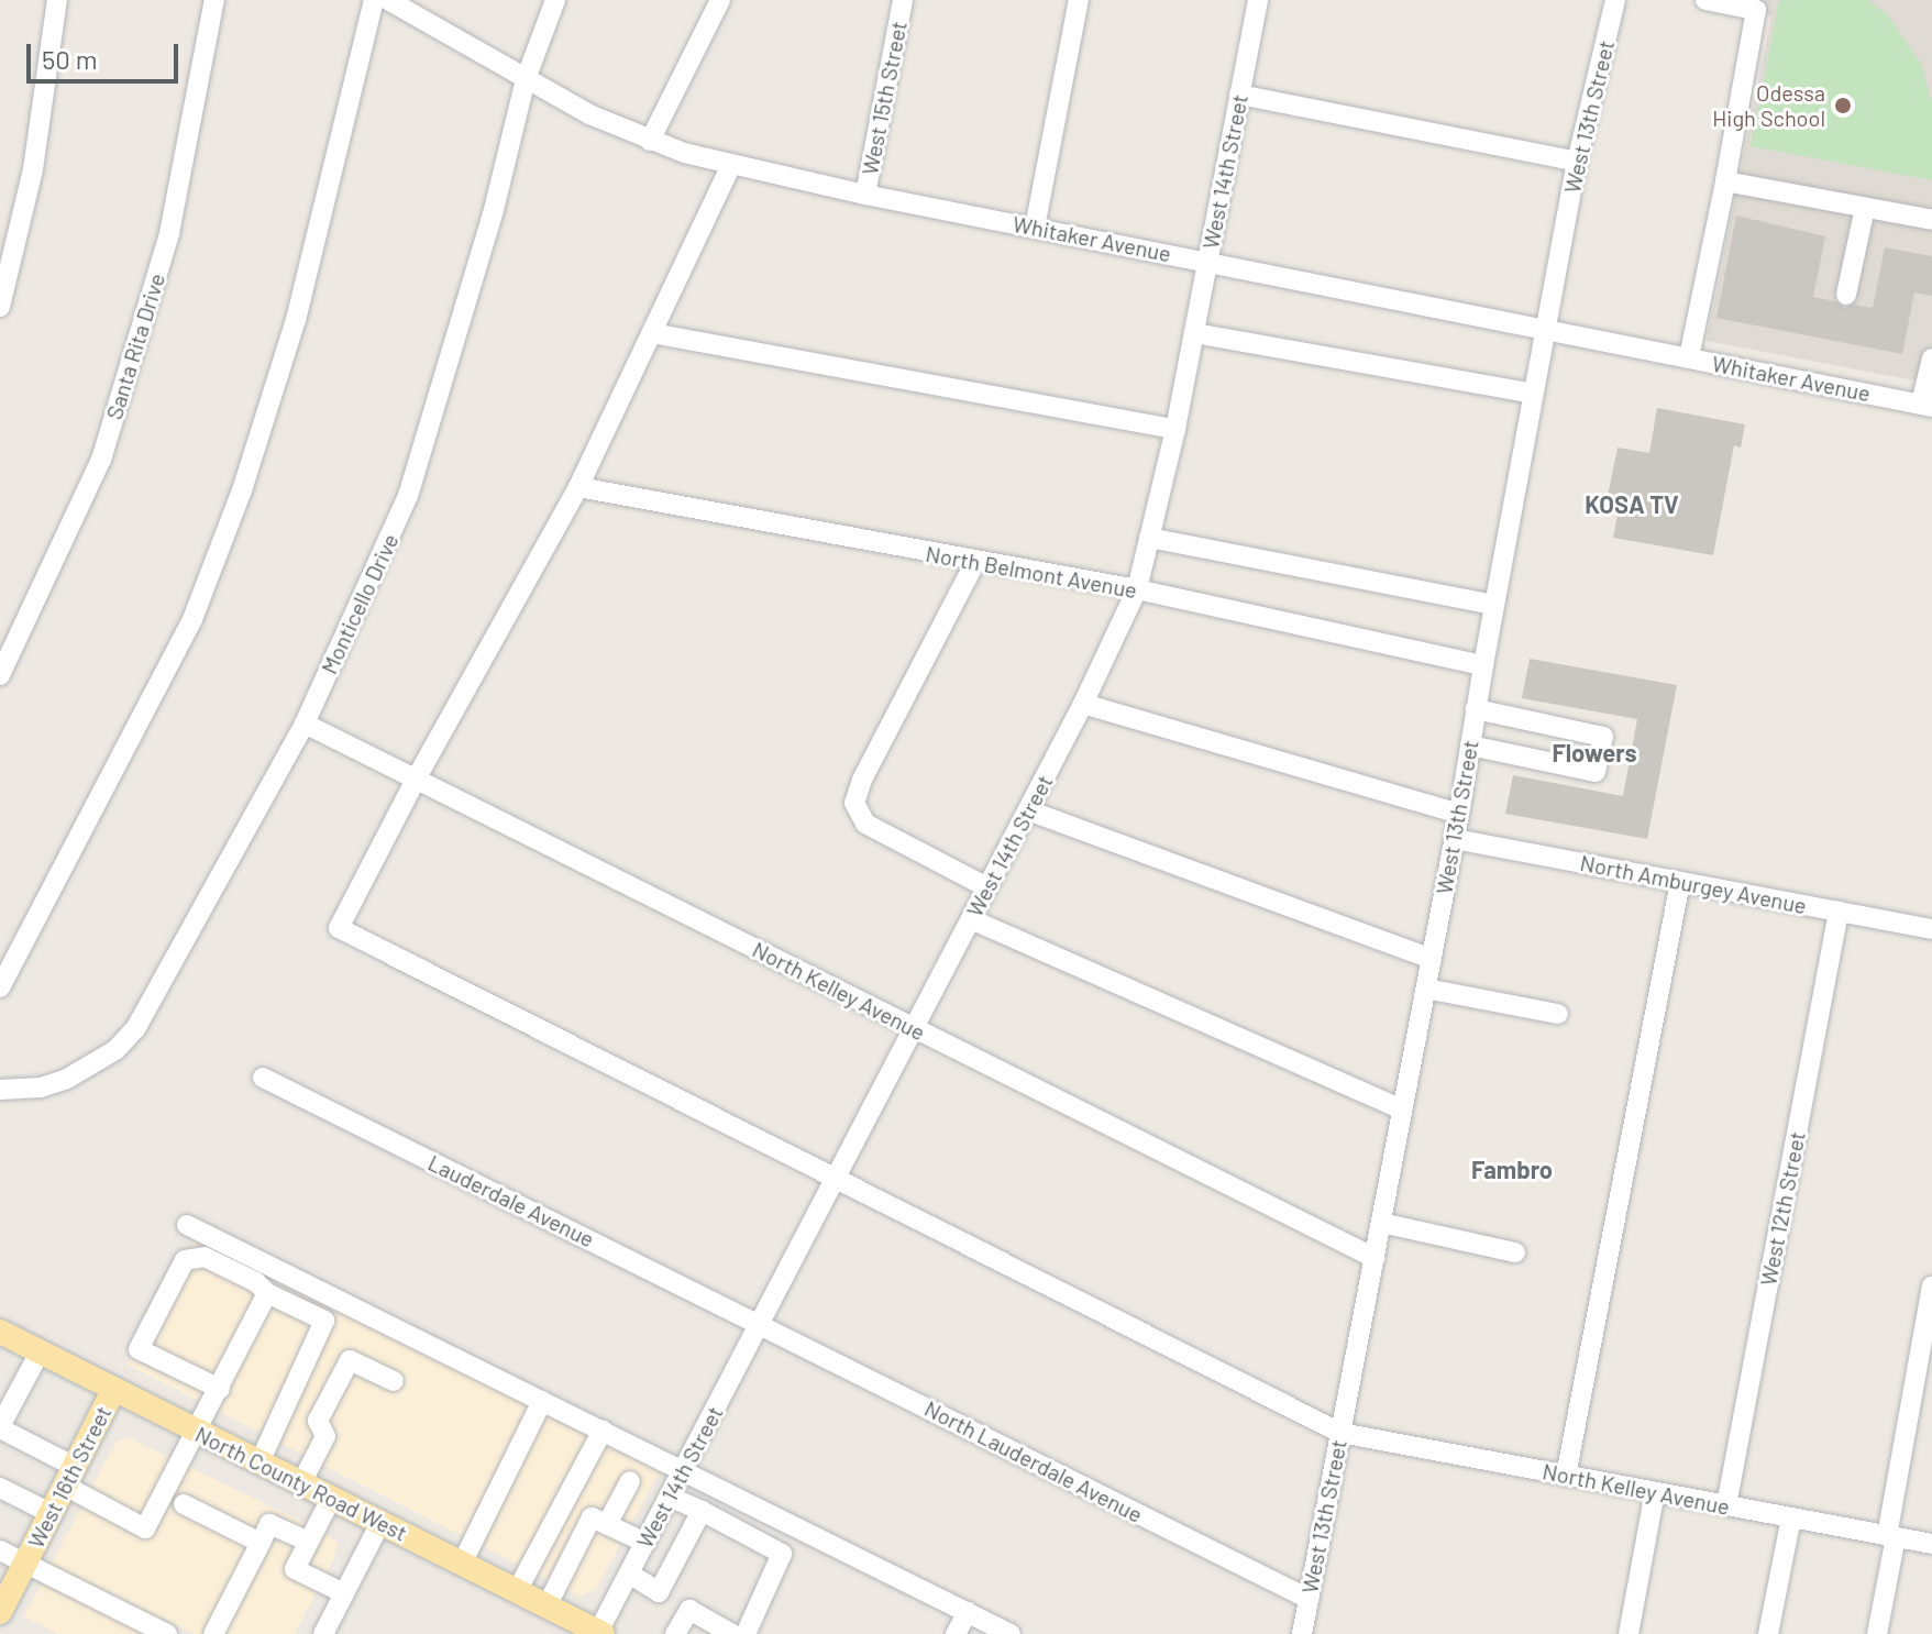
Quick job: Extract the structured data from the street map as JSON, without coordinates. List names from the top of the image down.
{
  "streets": {
    "main road": ["West 16th Street", "North County Road West"],
    "street": [
      "West 15th Street",
      "West 13th Street",
      "West 14th Street",
      "Whitaker Avenue",
      "Santa Rita Drive",
      "North Belmont Avenue",
      "Monticello Drive",
      "North Amburgey Avenue",
      "North Kelley Avenue",
      "Lauderdale Avenue",
      "West 12th Street",
      "North Lauderdale Avenue"
    ]
  },
  "crossings": [
    ["West 15th Street", "Whitaker Avenue"],
    ["West 13th Street", "Whitaker Avenue"],
    ["West 13th Street", "North Belmont Avenue"],
    ["West 13th Street", "North Amburgey Avenue"],
    ["West 13th Street", "North Kelley Avenue"],
    ["West 13th Street", "North Lauderdale Avenue"],
    ["West 14th Street", "Whitaker Avenue"],
    ["West 14th Street", "North Belmont Avenue"],
    ["West 14th Street", "North Kelley Avenue"],
    ["West 14th Street", "Lauderdale Avenue"],
    ["West 14th Street", "North Lauderdale Avenue"],
    ["West 14th Street", "North County Road West"],
    ["Whitaker Avenue", "Monticello Drive"],
    ["Monticello Drive", "North Kelley Avenue"],
    ["North Amburgey Avenue", "West 12th Street"],
    ["North Kelley Avenue", "West 12th Street"],
    ["Lauderdale Avenue", "North Lauderdale Avenue"],
    ["West 16th Street", "North County Road West"]
  ],
  "districts": ["KOSA TV", "Flowers", "Fambro"],
  "places": ["Odessa High School"],
  "scale_bar": "50 m"
}
